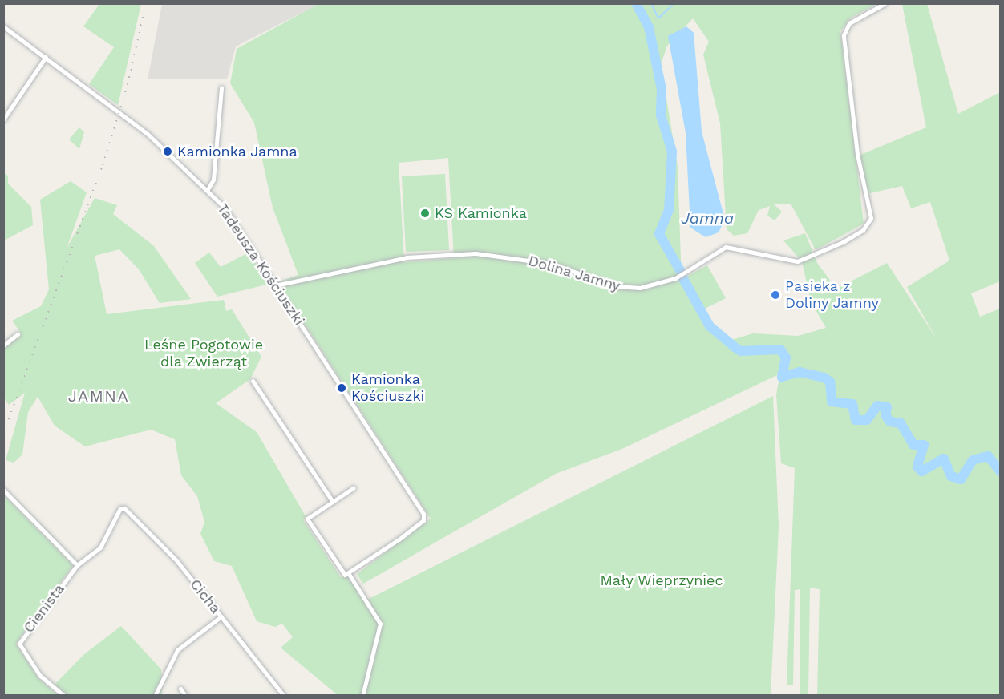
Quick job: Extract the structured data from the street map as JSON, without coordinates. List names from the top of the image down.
{
  "streets": {
    "street": [
      "Tadeusza Kościuszki",
      "Dolina Jamny",
      "Cicha",
      "Cienista"
    ]
  },
  "crossings": [
    ["Tadeusza Kościuszki", "Dolina Jamny"],
    ["Cicha", "Cienista"]
  ],
  "districts": ["JAMNA"],
  "water": ["Jamna"],
  "parks": ["Leśne Pogotowie dla Zwierząt", "Mały Wieprzyniec"],
  "places": [
    "Kamionka Jamna",
    "KS Kamionka",
    "Pasieka z Doliny Jamny",
    "Kamionka Kościuszki"
  ]
}
